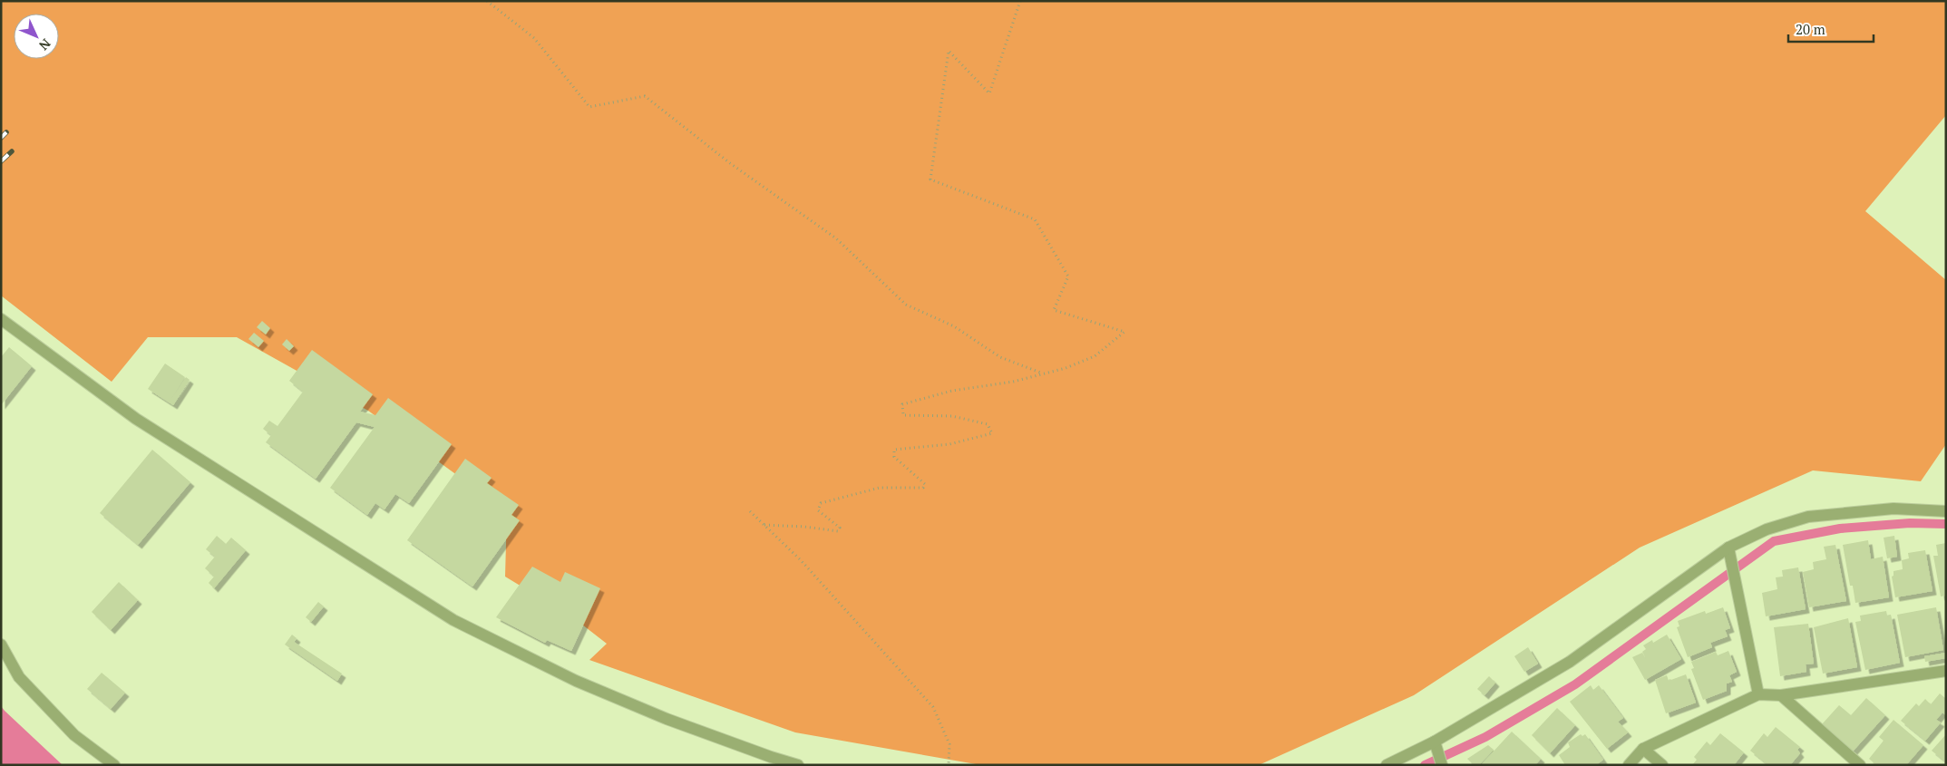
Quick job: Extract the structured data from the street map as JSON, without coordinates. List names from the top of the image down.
{
  "scale_bar": "20 m",
  "north": "bottom right"
}
